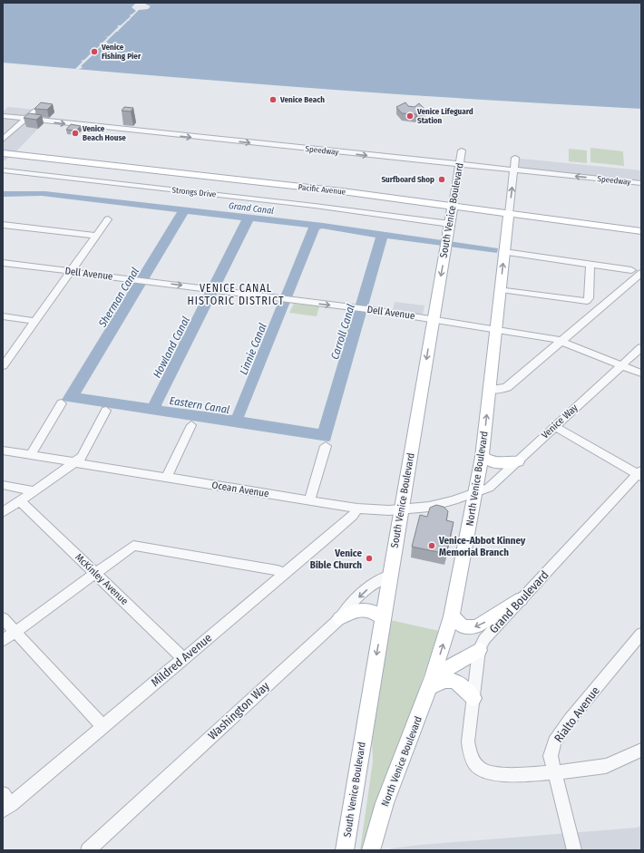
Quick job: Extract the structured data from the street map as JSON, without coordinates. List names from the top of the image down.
{
  "streets": {
    "main road": ["Pacific Avenue", "South Venice Boulevard", "North Venice Boulevard"],
    "street": [
      "Speedway",
      "Strongs Drive",
      "Dell Avenue",
      "Venice Way",
      "Ocean Avenue",
      "McKinley Avenue",
      "Grand Boulevard",
      "Mildred Avenue",
      "Washington Way",
      "Rialto Avenue"
    ]
  },
  "crossings": [
    ["Speedway", "South Venice Boulevard"],
    ["Speedway", "North Venice Boulevard"],
    ["Pacific Avenue", "South Venice Boulevard"],
    ["Pacific Avenue", "North Venice Boulevard"],
    ["Strongs Drive", "South Venice Boulevard"],
    ["South Venice Boulevard", "Dell Avenue"],
    ["South Venice Boulevard", "Ocean Avenue"],
    ["South Venice Boulevard", "Washington Way"],
    ["Dell Avenue", "Venice Way"],
    ["Dell Avenue", "North Venice Boulevard"],
    ["Venice Way", "North Venice Boulevard"],
    ["Venice Way", "Ocean Avenue"],
    ["North Venice Boulevard", "Ocean Avenue"],
    ["Ocean Avenue", "Mildred Avenue"],
    ["McKinley Avenue", "Mildred Avenue"],
    ["Grand Boulevard", "Rialto Avenue"]
  ],
  "one_way": ["South Venice Boulevard", "Dell Avenue"],
  "districts": ["VENICE CANAL HISTORIC DISTRICT"],
  "water": [
    "Grand Canal",
    "Sherman Canal",
    "Carroll Canal",
    "Howland Canal",
    "Linnie Canal",
    "Eastern Canal"
  ],
  "places": [
    "Venice Fishing Pier",
    "Venice Beach",
    "Venice Lifeguard Station",
    "Venice Beach House",
    "Surfboard Shop",
    "Venice-Abbot Kinney Memorial Branch",
    "Venice Bible Church"
  ]
}
